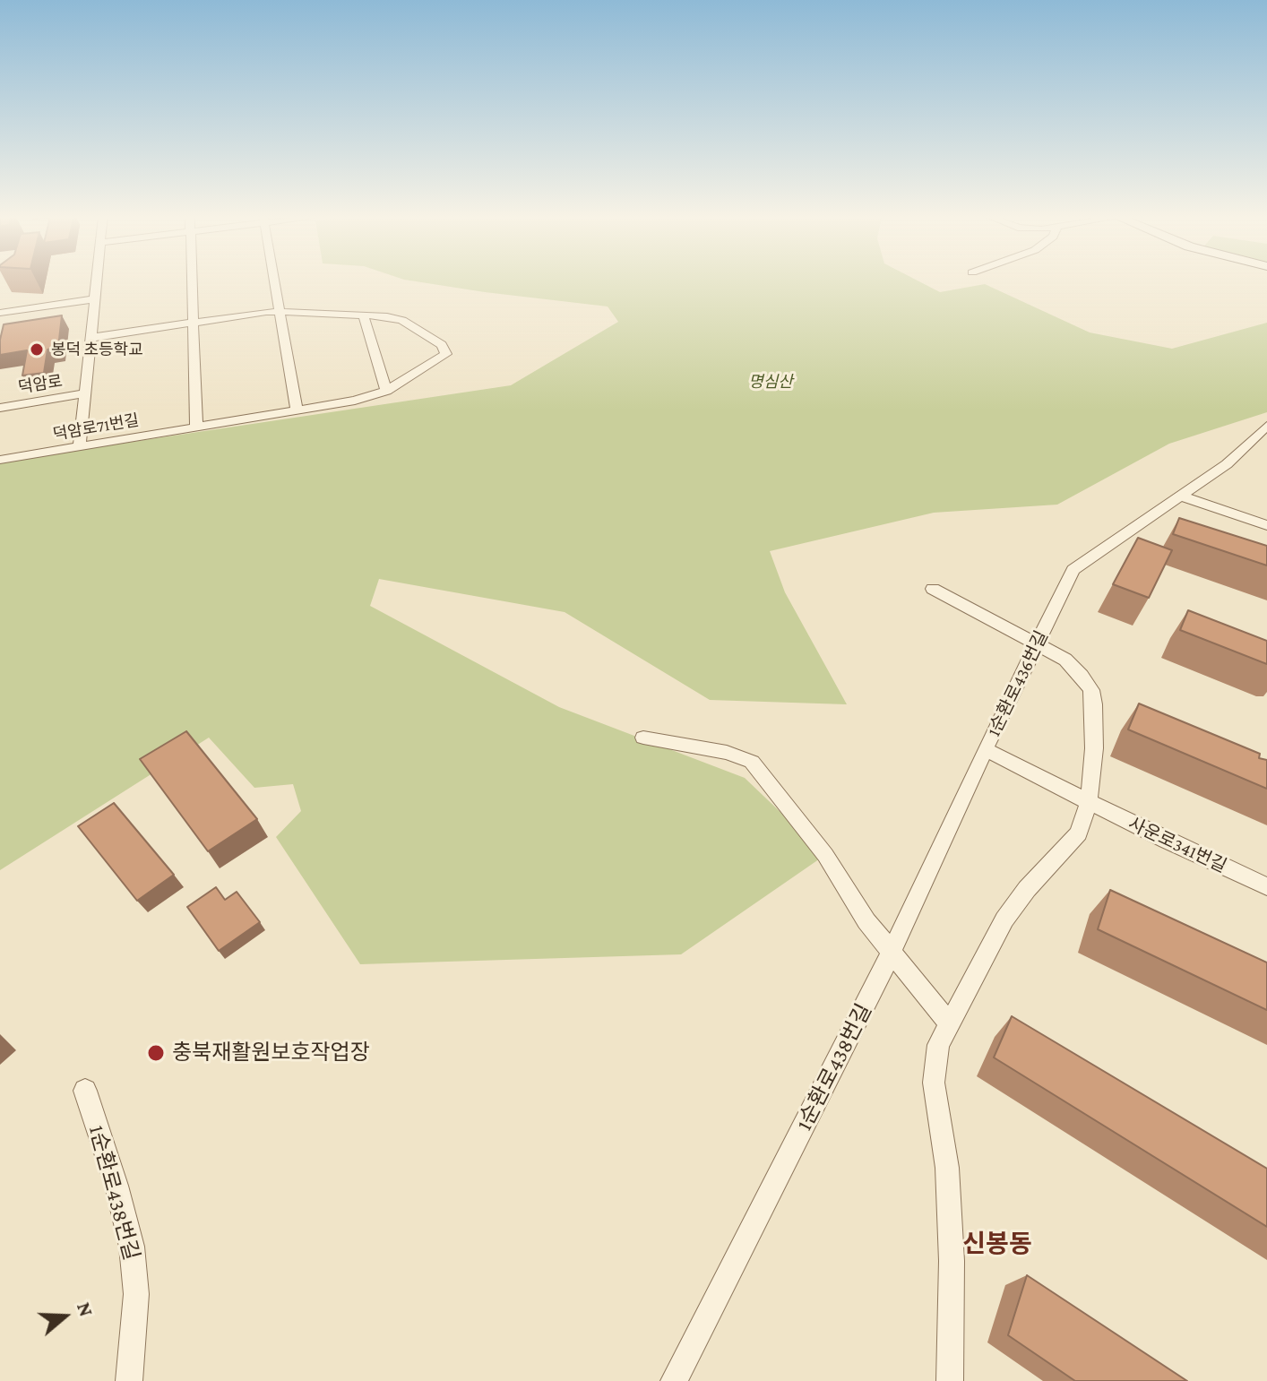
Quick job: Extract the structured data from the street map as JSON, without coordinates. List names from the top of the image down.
{
  "streets": {
    "street": [
      "덕암로",
      "덕암로71번길",
      "1순환로436번길",
      "사운로341번길",
      "1순환로438번길"
    ]
  },
  "crossings": [
    ["덕암로", "덕암로71번길"],
    ["1순환로436번길", "사운로341번길"],
    ["1순환로436번길", "1순환로438번길"]
  ],
  "districts": ["신봉동"],
  "parks": ["명심산"],
  "places": ["봉덕 초등학교", "충북재활원보호작업장"],
  "north": "right"
}
